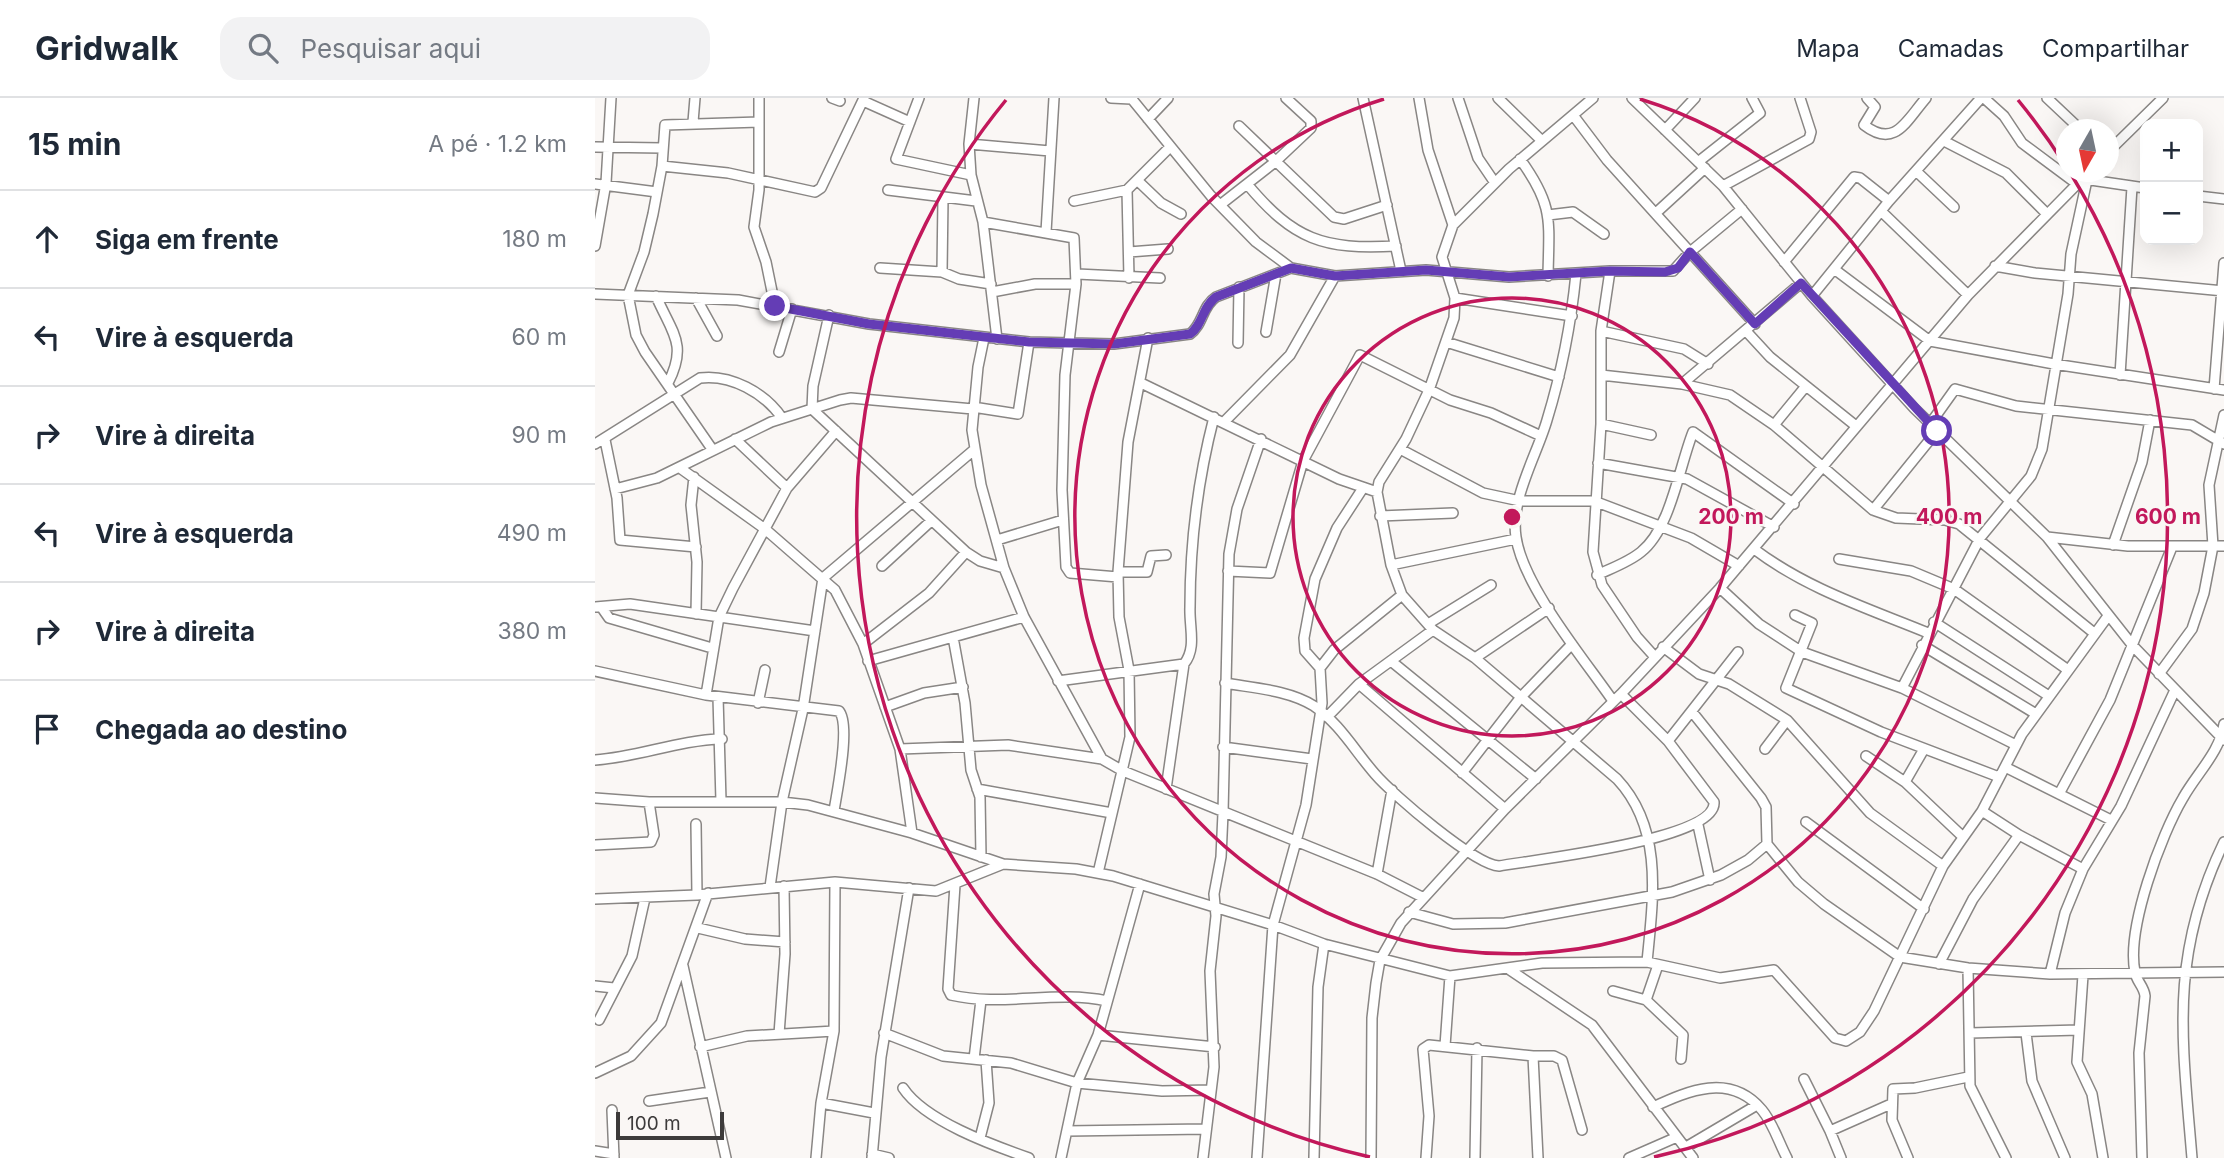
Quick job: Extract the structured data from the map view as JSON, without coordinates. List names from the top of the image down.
{
  "scale_bar": "100 m",
  "north": "bottom",
  "page": {
    "header": "Gridwalk",
    "search": "Pesquisar aqui",
    "nav": ["Mapa", "Camadas", "Compartilhar"],
    "heading": ["15 min", "A pé · 1.2 km"],
    "map_buttons": ["+", "−"],
    "list": [
      ["Siga em frente", "180 m"],
      ["Vire à esquerda", "60 m"],
      ["Vire à direita", "90 m"],
      ["Vire à esquerda", "490 m"],
      ["Vire à direita", "380 m"],
      "Chegada ao destino"
    ],
    "scale": "100 m"
  },
  "rings": ["200 m", "400 m", "600 m"]
}
